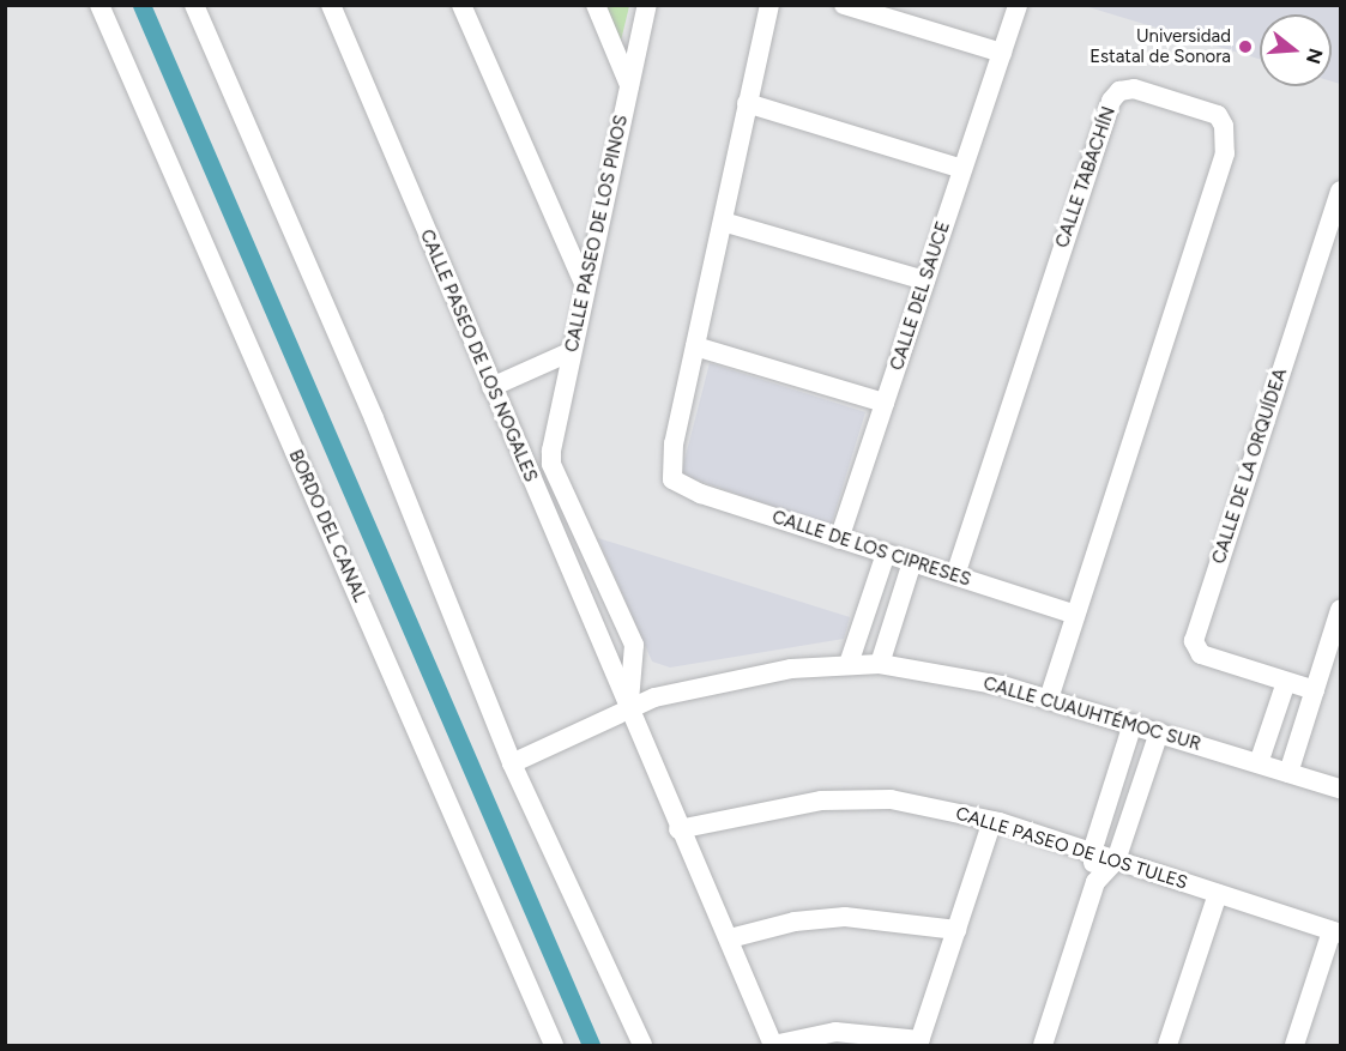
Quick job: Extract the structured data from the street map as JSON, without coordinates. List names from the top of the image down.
{
  "streets": {
    "street": [
      "CALLE TABACHÍN",
      "CALLE PASEO DE LOS PINOS",
      "CALLE DEL SAUCE",
      "CALLE PASEO DE LOS NOGALES",
      "CALLE DE LA ORQUÍDEA",
      "BORDO DEL CANAL",
      "CALLE DE LOS CIPRESES",
      "CALLE CUAUHTÉMOC SUR",
      "CALLE PASEO DE LOS TULES"
    ]
  },
  "crossings": [
    ["CALLE TABACHÍN", "CALLE DE LOS CIPRESES"],
    ["CALLE PASEO DE LOS PINOS", "CALLE PASEO DE LOS NOGALES"],
    ["CALLE DEL SAUCE", "CALLE DE LOS CIPRESES"],
    ["CALLE PASEO DE LOS NOGALES", "CALLE CUAUHTÉMOC SUR"],
    ["CALLE PASEO DE LOS NOGALES", "CALLE PASEO DE LOS TULES"]
  ],
  "places": ["Universidad Estatal de Sonora"],
  "north": "right"
}
